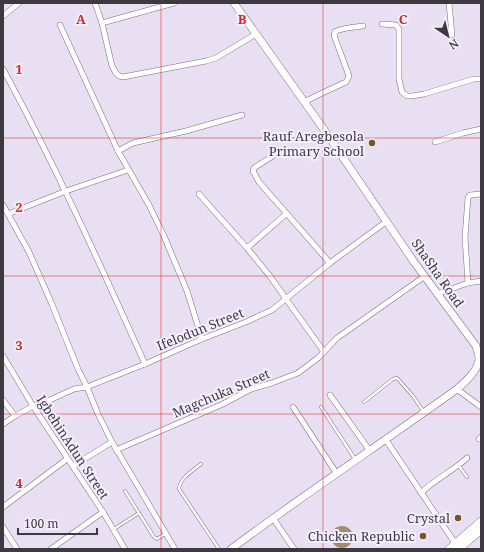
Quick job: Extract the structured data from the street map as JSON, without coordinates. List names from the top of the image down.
{
  "streets": {
    "street": [
      "ShaSha Road",
      "Ifelodun Street",
      "Magchuka Street",
      "IgbehinAdun Street"
    ]
  },
  "crossings": [
    ["ShaSha Road", "Ifelodun Street"],
    ["ShaSha Road", "Magchuka Street"],
    ["Ifelodun Street", "IgbehinAdun Street"]
  ],
  "places": ["Rauf Aregbesola Primary School", "Crystal", "Chicken Republic"],
  "scale_bar": "100 m",
  "north": "bottom right",
  "grid": {
    "columns": ["A", "B", "C"],
    "rows": [
      "1",
      "2",
      "3",
      "4"
    ]
  }
}
